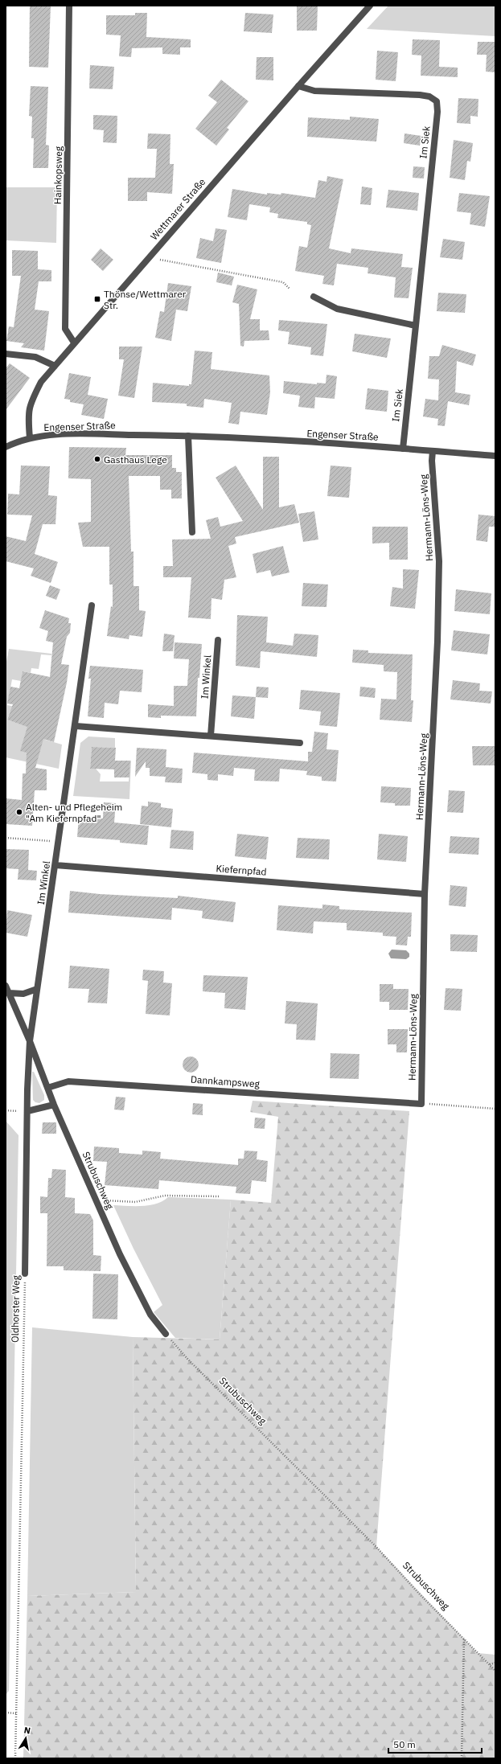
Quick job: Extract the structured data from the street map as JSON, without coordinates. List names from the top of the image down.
{
  "streets": {
    "street": [
      "Im Siek",
      "Hainkopsweg",
      "Wettmarer Straße",
      "Engenser Straße",
      "Hermann-Löns-Weg",
      "Im Winkel",
      "Kiefernpfad",
      "Dannkampsweg",
      "Strubuschweg",
      "Oldhorster Weg"
    ]
  },
  "crossings": [
    ["Im Siek", "Wettmarer Straße"],
    ["Im Siek", "Engenser Straße"],
    ["Hainkopsweg", "Wettmarer Straße"],
    ["Wettmarer Straße", "Engenser Straße"],
    ["Engenser Straße", "Hermann-Löns-Weg"],
    ["Hermann-Löns-Weg", "Kiefernpfad"],
    ["Hermann-Löns-Weg", "Dannkampsweg"],
    ["Im Winkel", "Kiefernpfad"],
    ["Im Winkel", "Oldhorster Weg"]
  ],
  "places": {
    "transit": ["Thönse/Wettmarer Str."],
    "other": ["Gasthaus Lege", "Alten- und Pflegeheim \"Am Kiefernpfad\""]
  },
  "scale_bar": "50 m",
  "north": "top"
}
